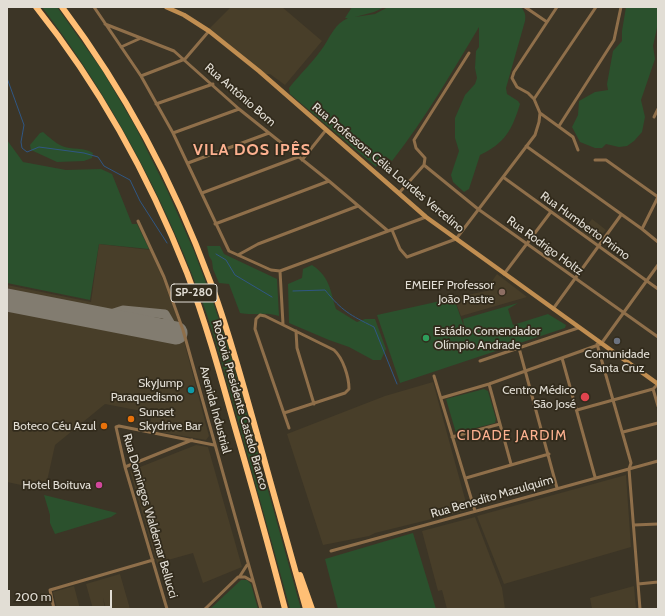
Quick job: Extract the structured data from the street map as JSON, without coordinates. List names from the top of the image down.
{
  "streets": {
    "highway": ["SP-280", "Rodovia Presidente Castelo Branco"],
    "main road": ["Rua Professora Célia Lourdes Vercelino"],
    "street": [
      "Rua Antônio Bom",
      "Rua Humberto Primo",
      "Rua Rodrigo Holtz",
      "Avenida Industrial",
      "Rua Benedito Mazulquim",
      "Rua Domingos Waldemar Bellucci"
    ]
  },
  "districts": ["VILA DOS IPÊS", "CIDADE JARDIM"],
  "places": [
    "EMEIEF Professor João Pastre",
    "Estádio Comendador Olímpio Andrade",
    "Comunidade Santa Cruz",
    "SkyJump Paraquedismo",
    "Centro Médico São José",
    "Sunset Skydrive Bar",
    "Boteco Céu Azul",
    "Hotel Boituva"
  ],
  "scale_bar": "200 m"
}
